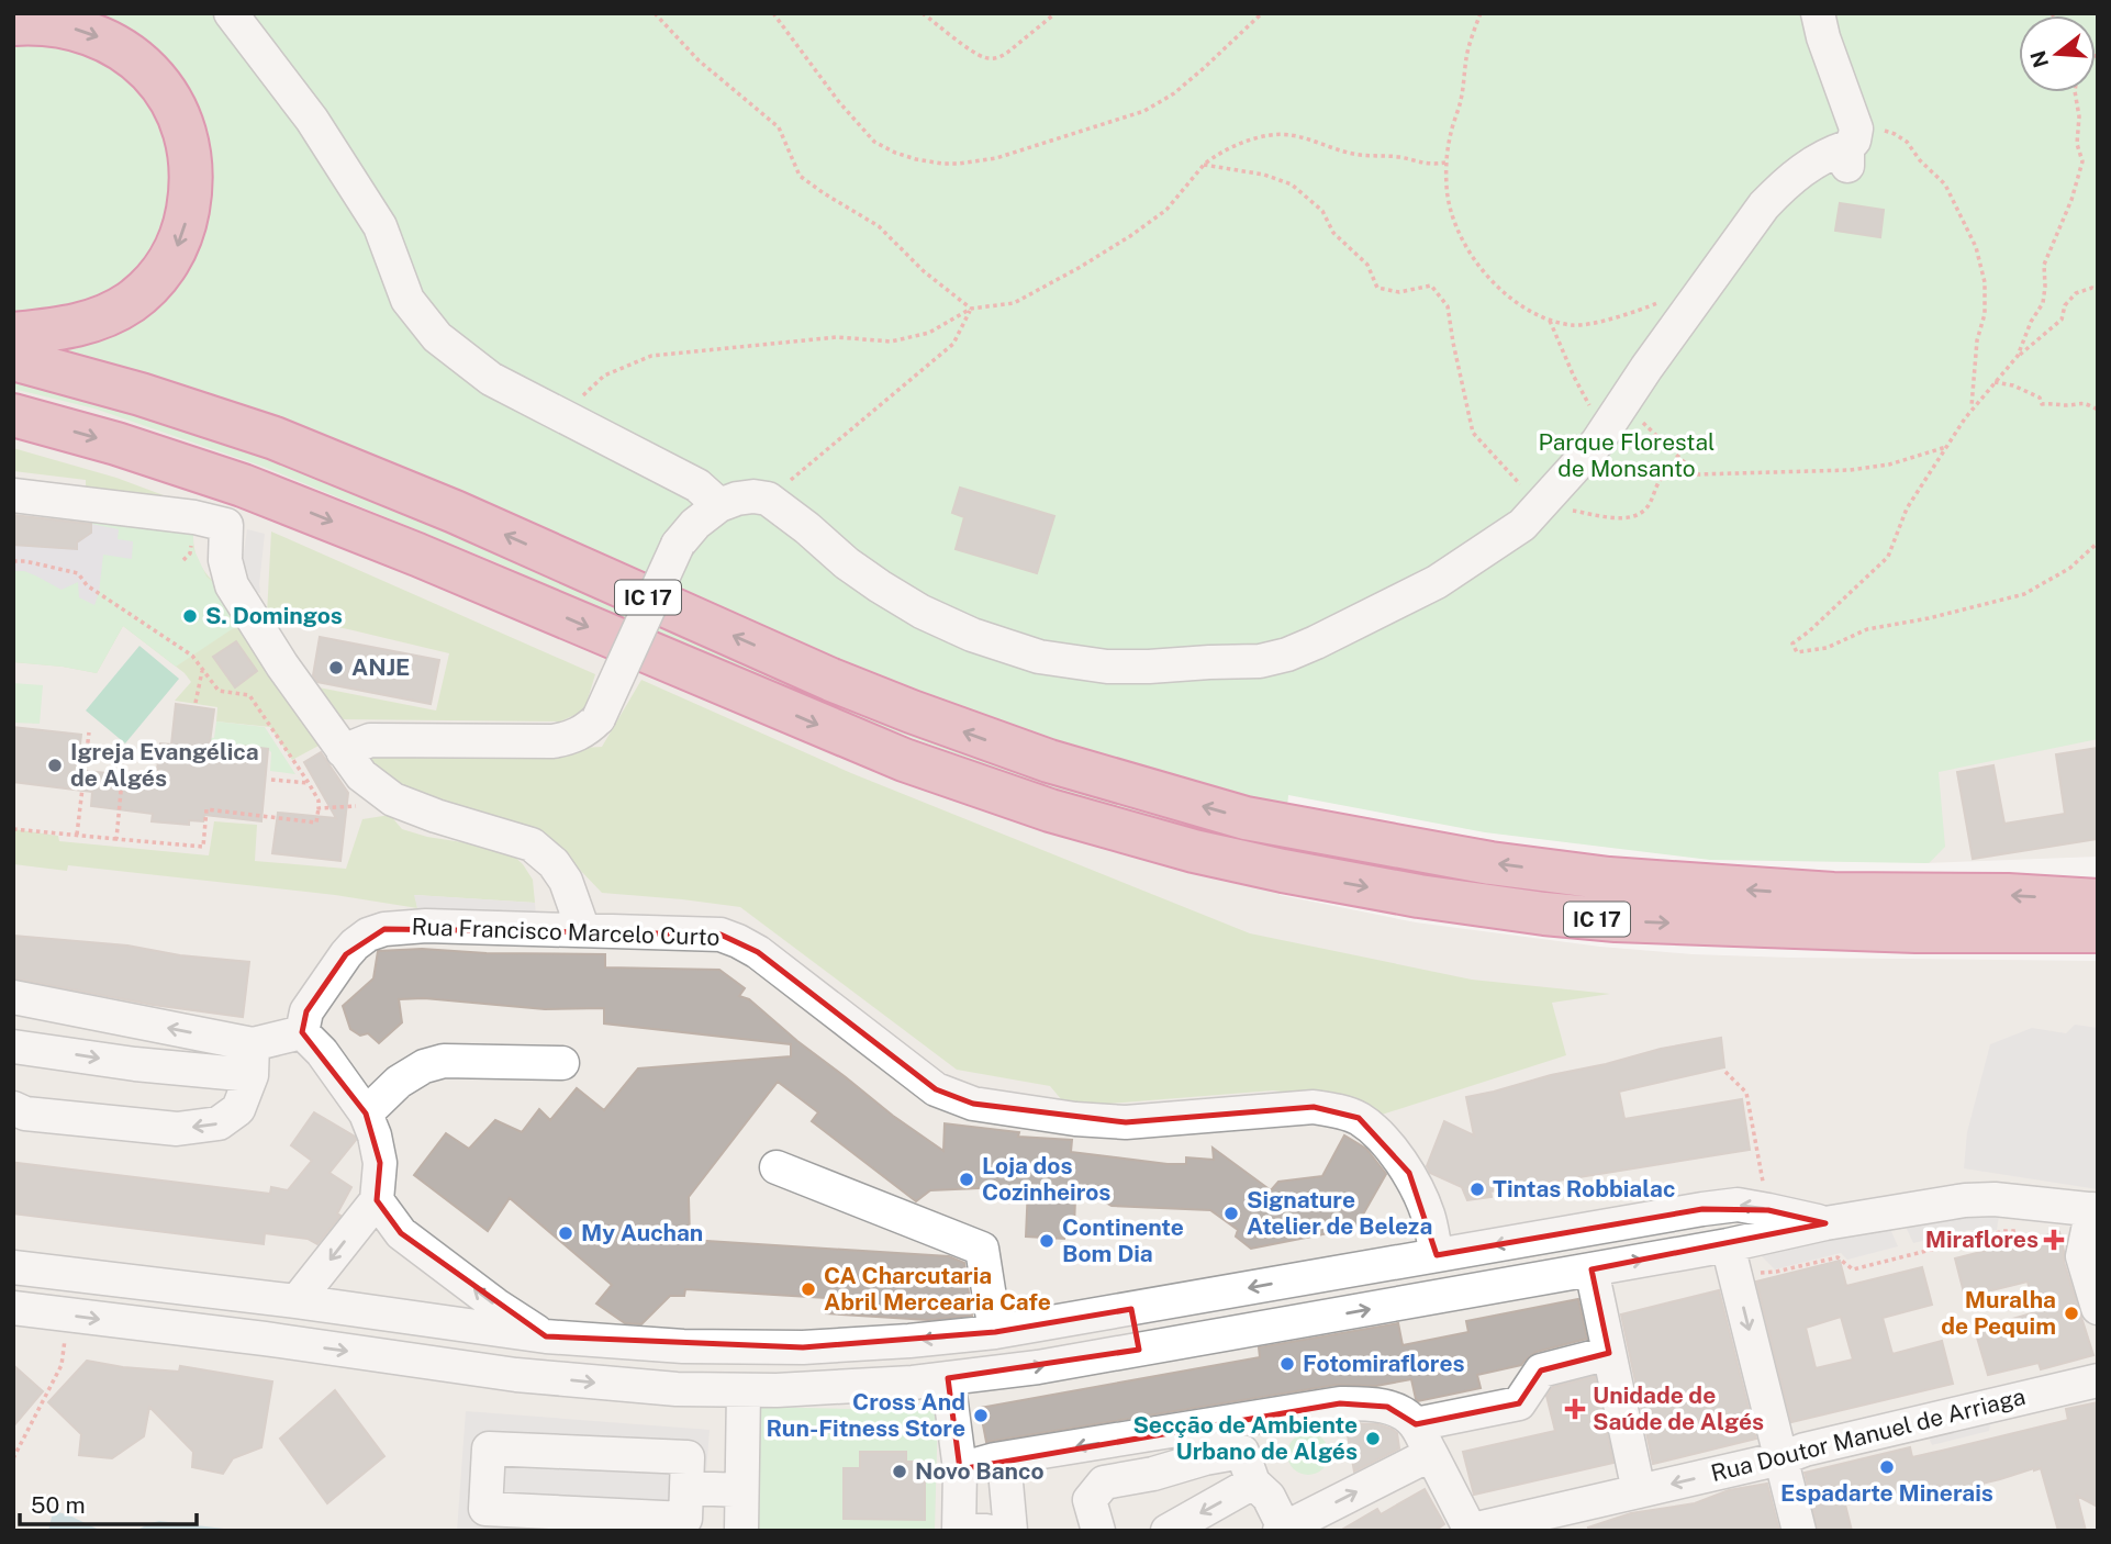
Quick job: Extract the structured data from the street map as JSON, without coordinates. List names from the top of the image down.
{
  "streets": {
    "highway": ["IC 17"],
    "street": ["Rua Francisco Marcelo Curto", "Rua Doutor Manuel de Arriaga"]
  },
  "parks": ["Parque Florestal de Monsanto"],
  "places": {
    "other": [
      "S. Domingos",
      "ANJE",
      "Igreja Evangélica de Algés",
      "Loja dos Cozinheiros",
      "Tintas Robbialac",
      "Signature Atelier de Beleza",
      "My Auchan",
      "Continente Bom Dia",
      "CA Charcutaria Abril Mercearia Cafe",
      "Muralha de Pequim",
      "Fotomiraflores",
      "Cross And Run-Fitness Store",
      "Secção de Ambiente Urbano de Algés",
      "Espadarte Minerais",
      "Novo Banco"
    ],
    "health": ["Miraflores", "Unidade de Saúde de Algés"]
  },
  "scale_bar": "50 m",
  "north": "left"
}
